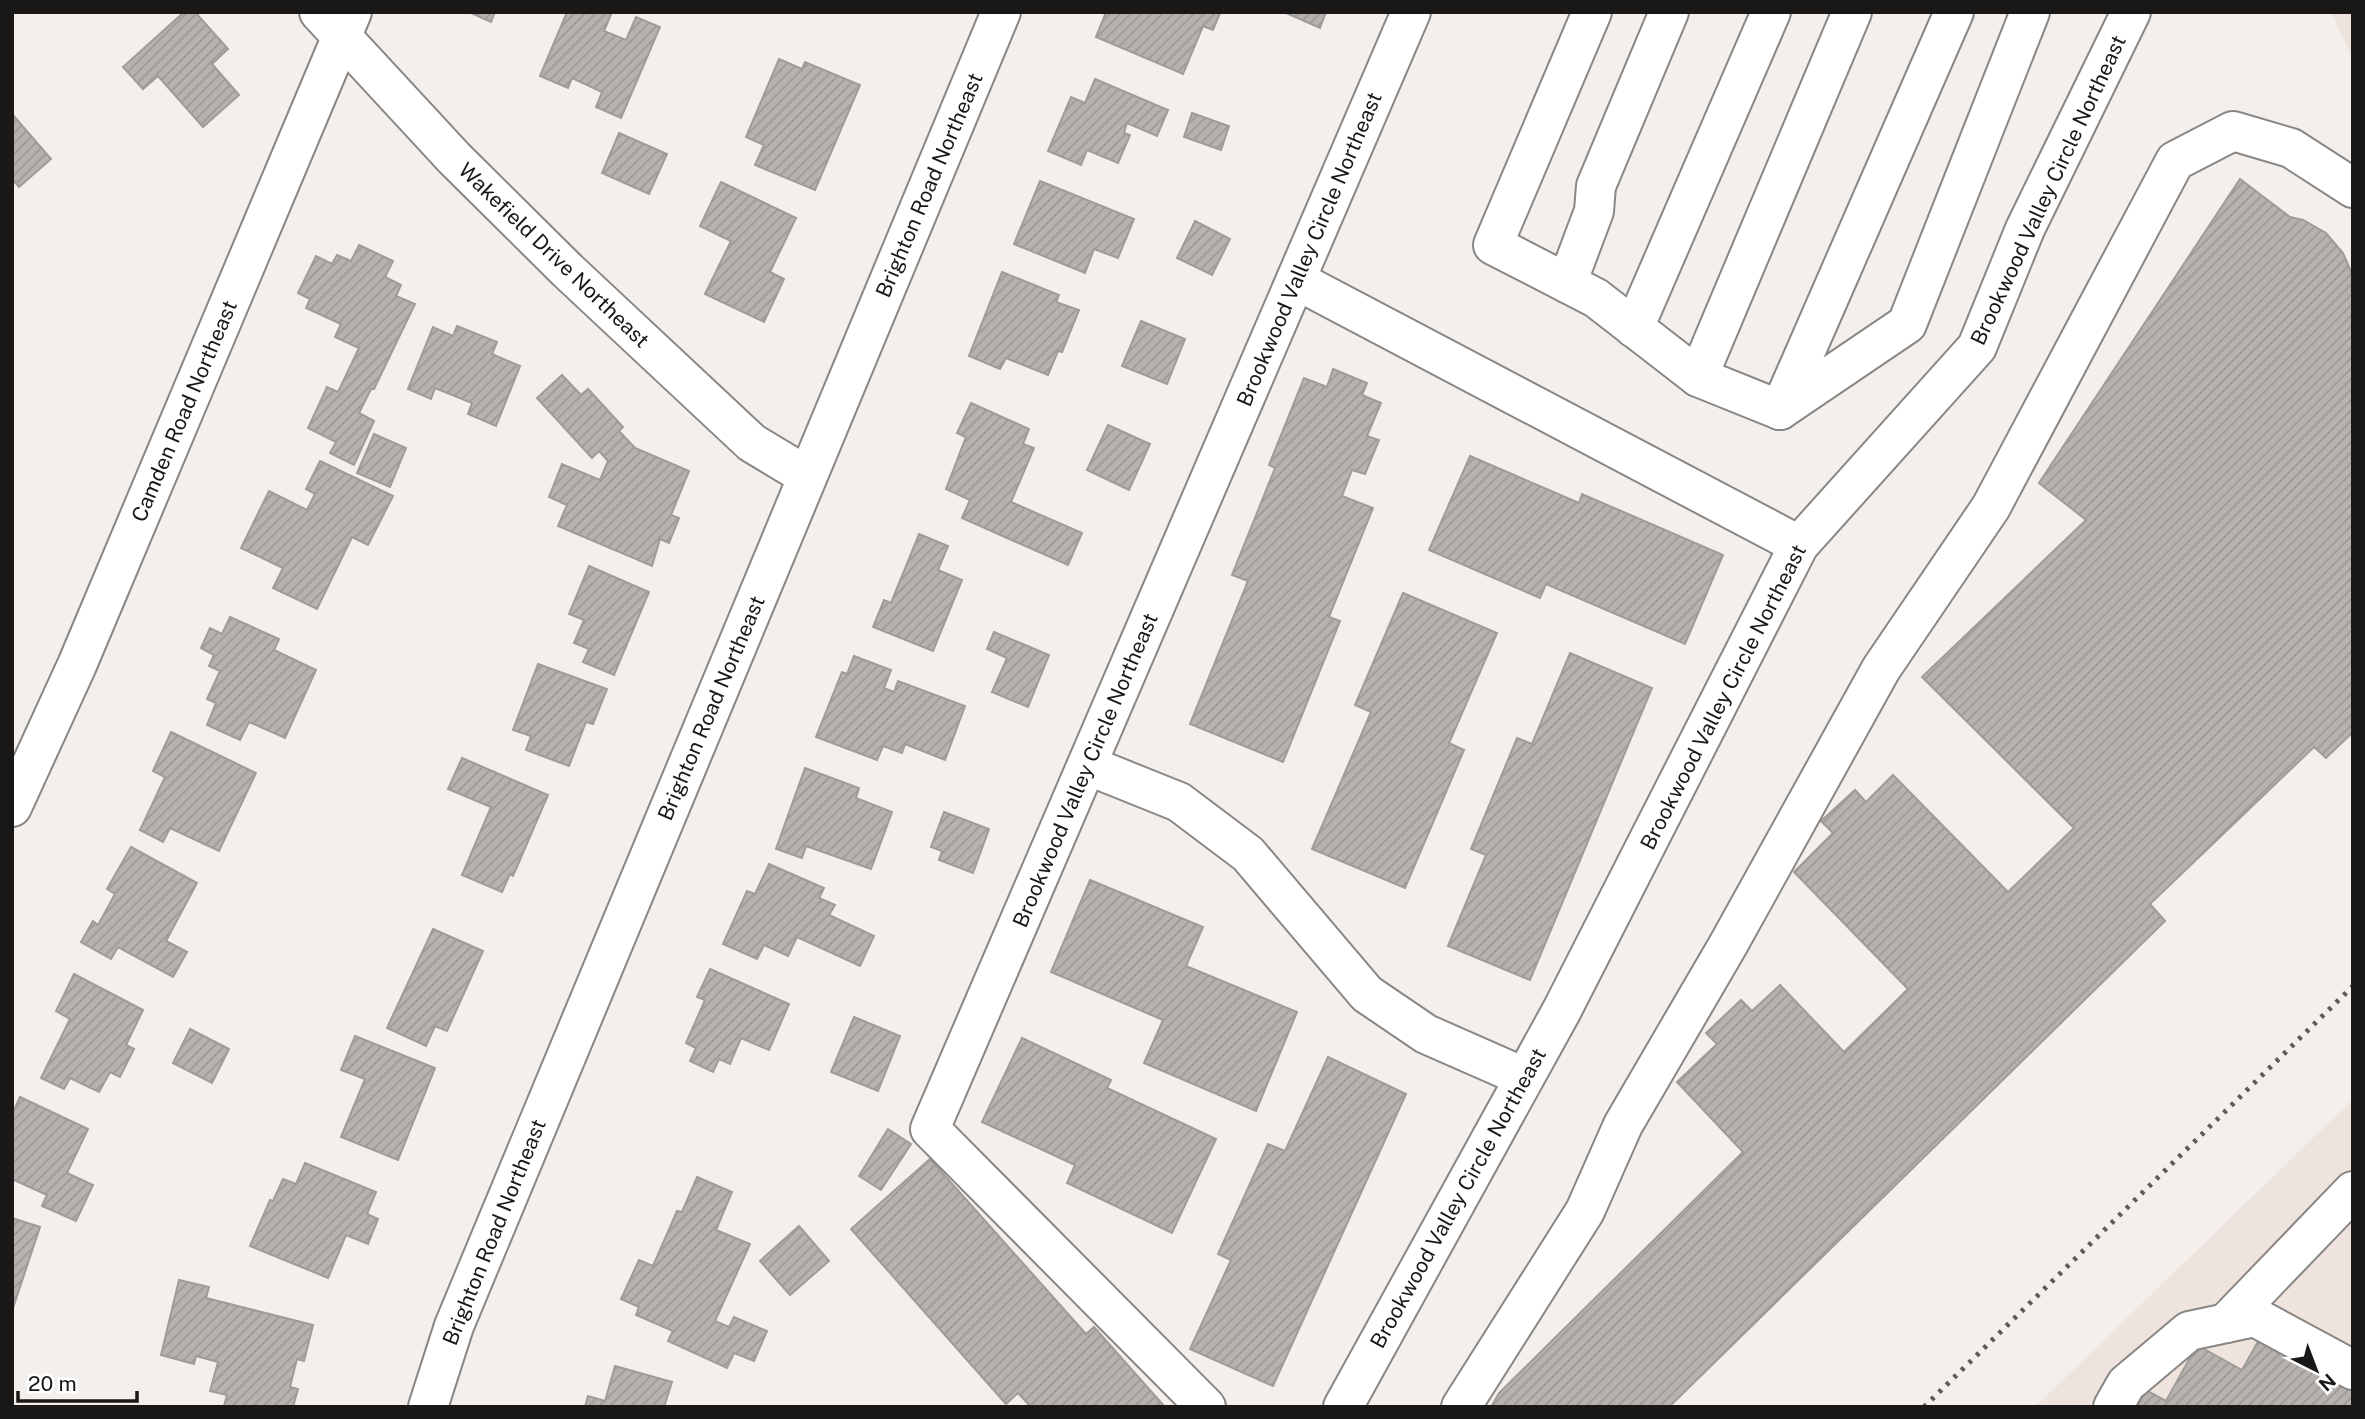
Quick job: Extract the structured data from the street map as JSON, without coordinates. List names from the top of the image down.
{
  "streets": {
    "street": [
      "Brighton Road Northeast",
      "Brookwood Valley Circle Northeast",
      "Wakefield Drive Northeast",
      "Camden Road Northeast"
    ]
  },
  "crossings": [
    ["Brighton Road Northeast", "Wakefield Drive Northeast"],
    ["Wakefield Drive Northeast", "Camden Road Northeast"]
  ],
  "scale_bar": "20 m",
  "north": "bottom right"
}
